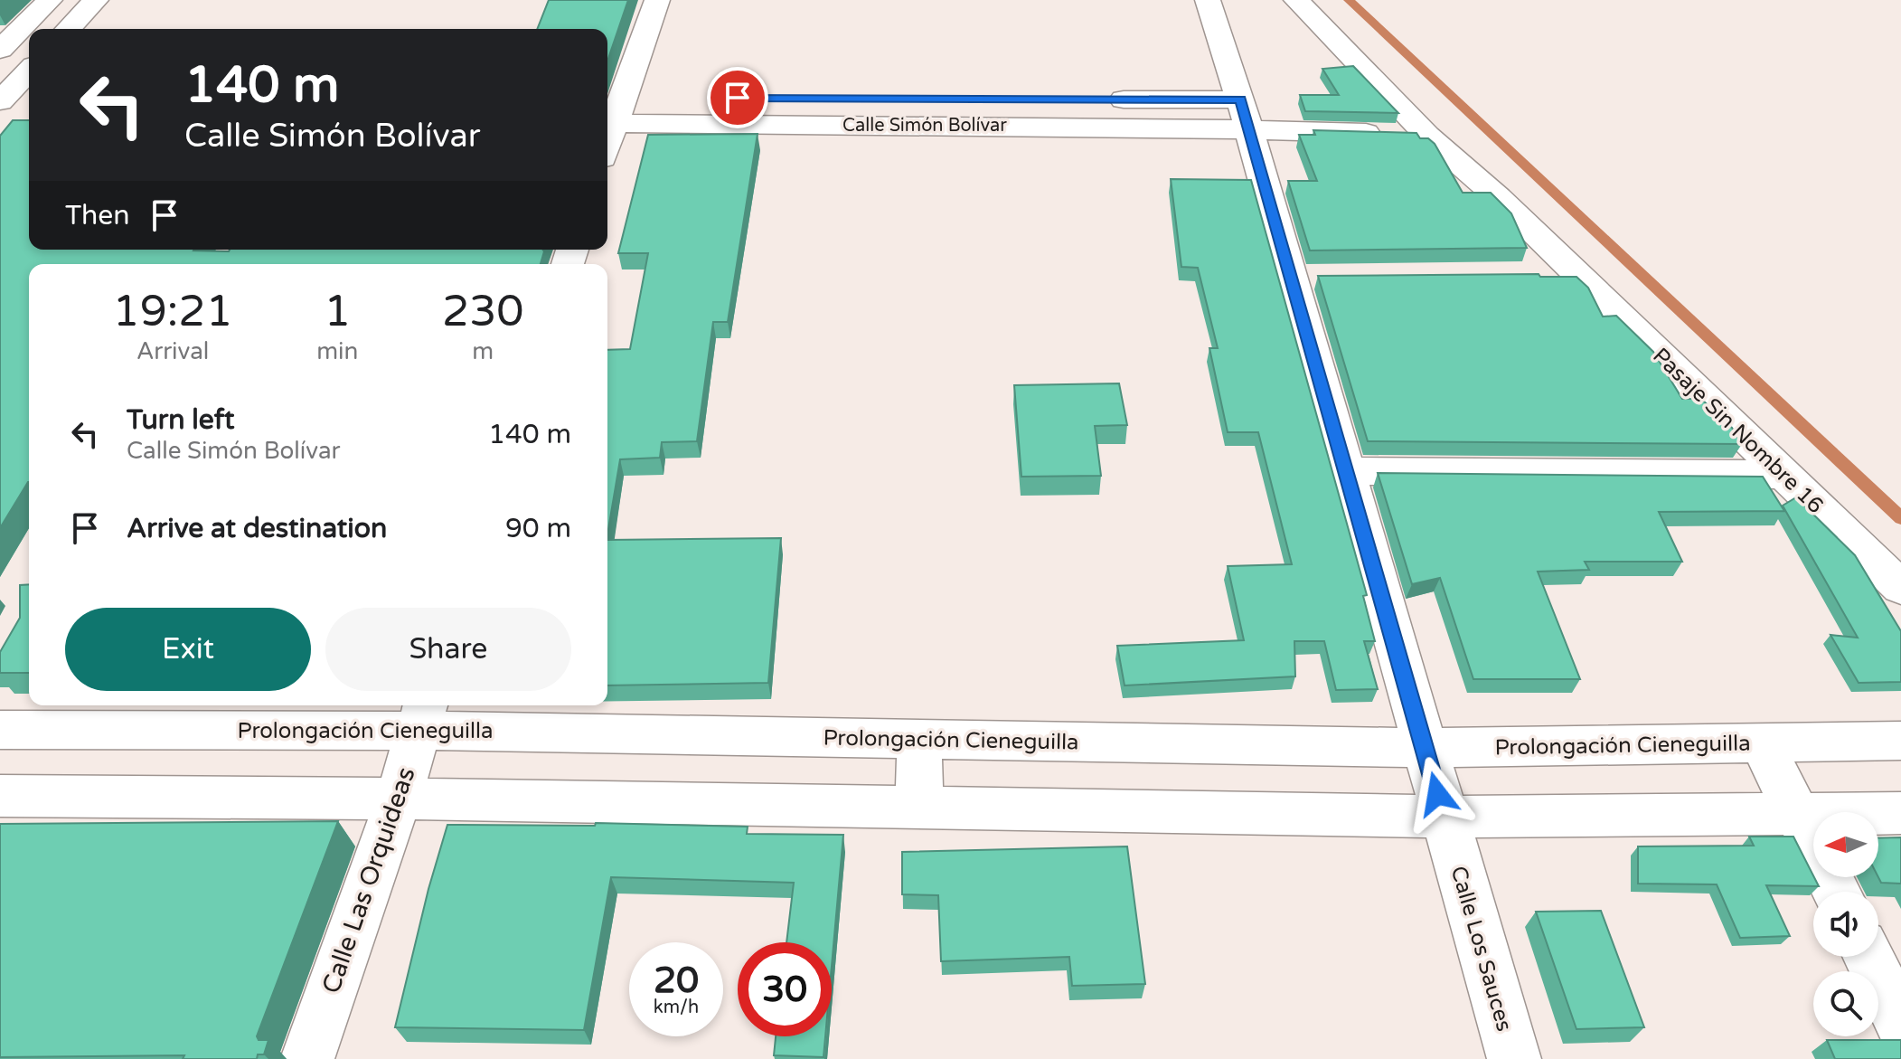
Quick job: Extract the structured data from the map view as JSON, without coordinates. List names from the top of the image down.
{
  "streets": {
    "street": [
      "Calle Simón Bolívar",
      "Pasaje Sin Nombre 16",
      "Prolongación Cieneguilla",
      "Calle Las Orquideas",
      "Calle Los Sauces"
    ]
  },
  "crossings": [
    ["Calle Simón Bolívar", "Calle Los Sauces"],
    ["Prolongación Cieneguilla", "Calle Las Orquideas"],
    ["Prolongación Cieneguilla", "Calle Los Sauces"]
  ],
  "north": "left",
  "page": {
    "turn": ["140 m", "Calle Simón Bolívar"],
    "then": "Then",
    "eta": [
      "19:21",
      "Arrival",
      "1",
      "min",
      "230",
      "m"
    ],
    "list": [
      {
        "name": "Turn left",
        "note": "Calle Simón Bolívar",
        "value": "140 m"
      },
      {
        "name": "Arrive at destination",
        "value": "90 m"
      }
    ],
    "buttons": ["Exit", "Share"],
    "speed": "20 km/h",
    "limit": "30"
  }
}
